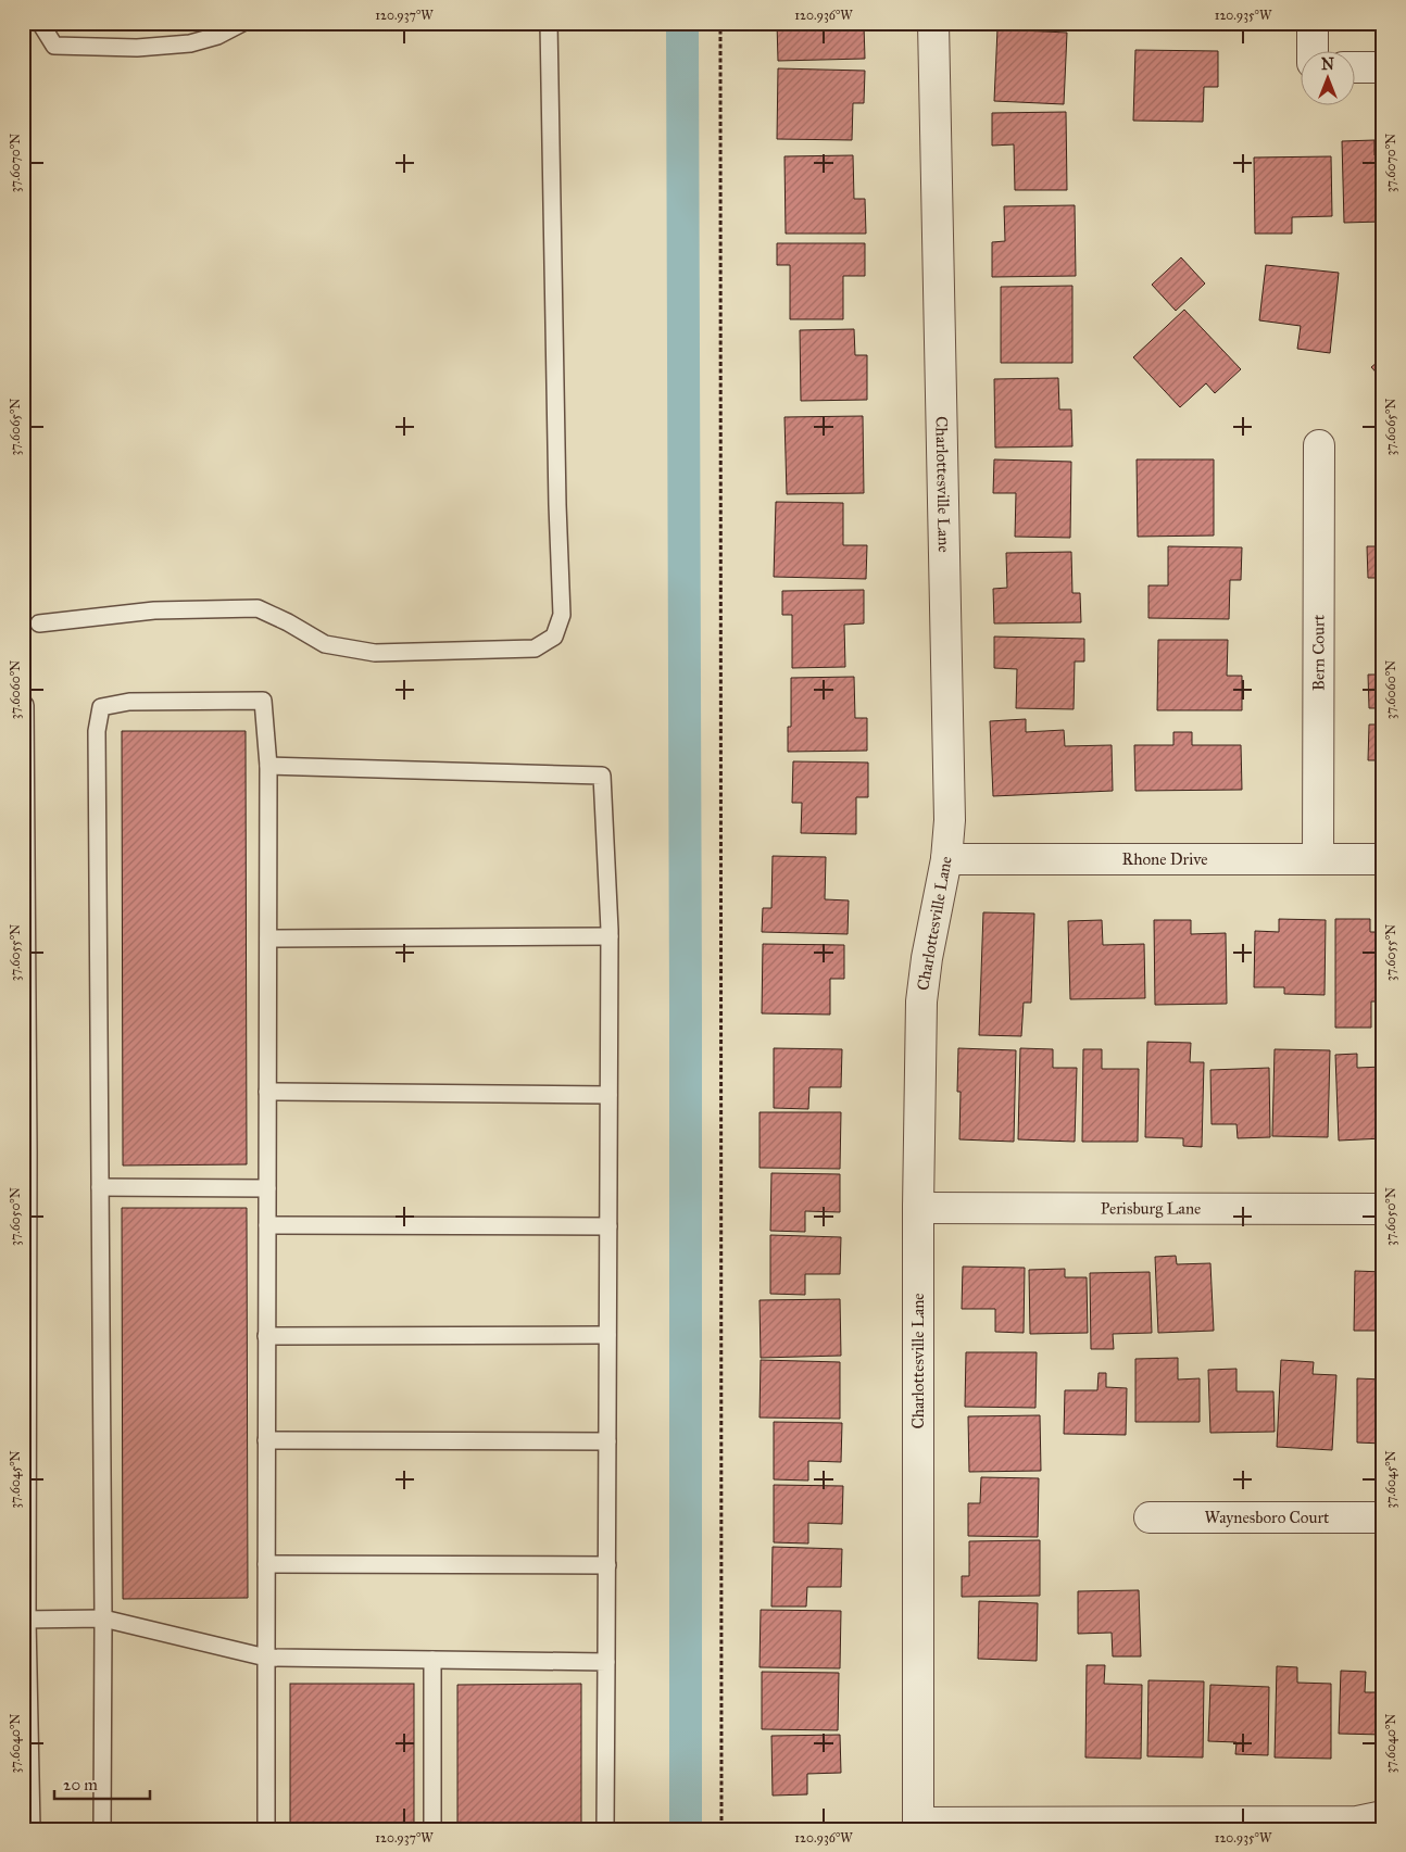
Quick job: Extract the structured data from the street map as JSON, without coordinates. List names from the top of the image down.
{
  "streets": {
    "street": [
      "Charlottesville Lane",
      "Bern Court",
      "Rhone Drive",
      "Perisburg Lane",
      "Waynesboro Court"
    ]
  },
  "crossings": [
    ["Charlottesville Lane", "Rhone Drive"],
    ["Charlottesville Lane", "Perisburg Lane"],
    ["Bern Court", "Rhone Drive"]
  ],
  "scale_bar": "20 m",
  "north": "top",
  "coordinates": [
    "120.937°W",
    "120.936°W",
    "120.935°W",
    "37.6070°N",
    "37.6065°N",
    "37.6060°N",
    "37.6055°N",
    "37.6050°N",
    "37.6045°N",
    "37.6040°N"
  ]
}
